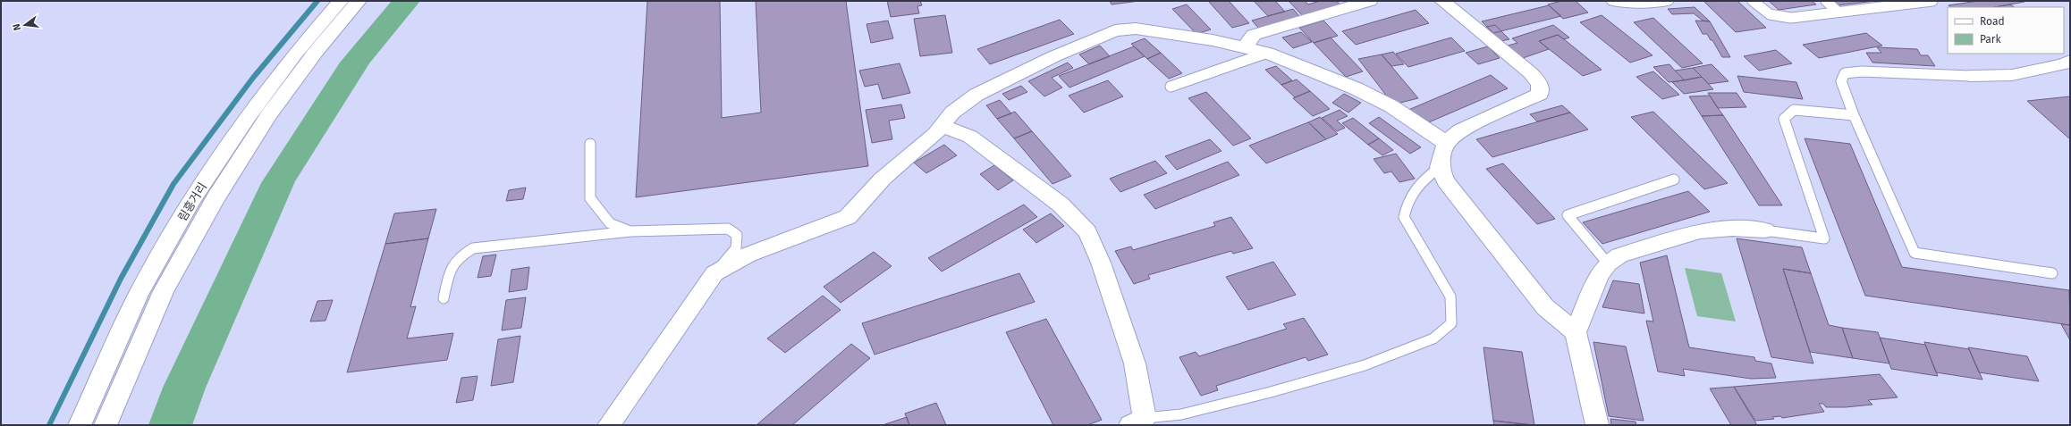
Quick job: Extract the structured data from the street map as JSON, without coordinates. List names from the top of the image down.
{
  "streets": {
    "street": ["림흥거리"]
  },
  "legend": ["Road", "Park"],
  "north": "left"
}
